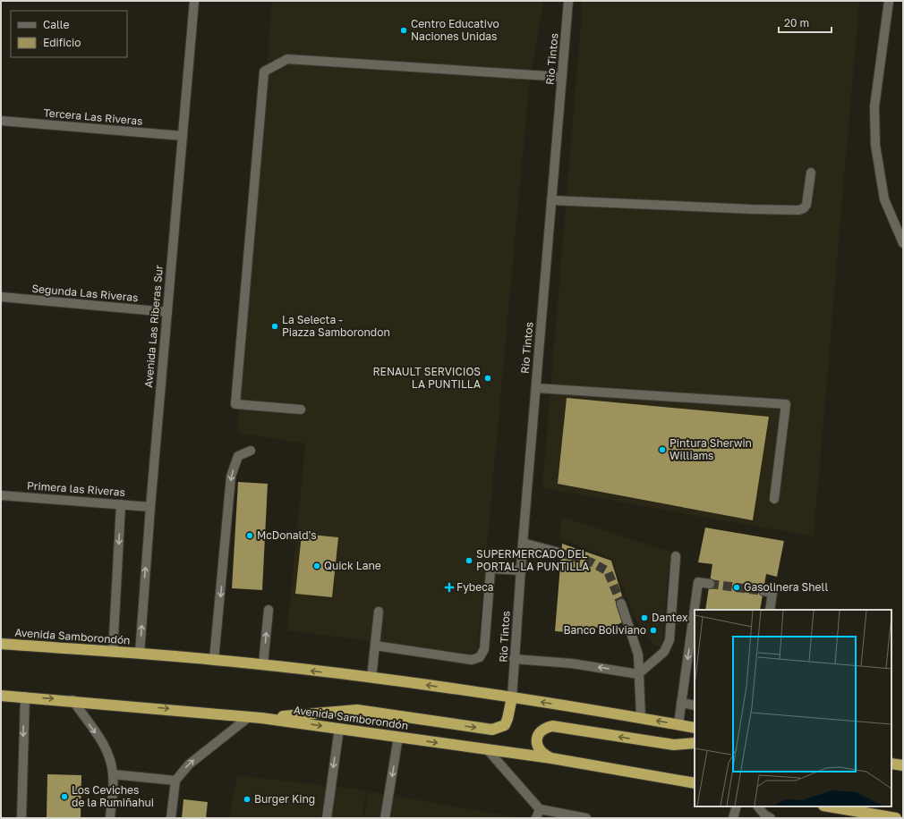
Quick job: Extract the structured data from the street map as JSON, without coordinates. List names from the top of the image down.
{
  "streets": {
    "highway": ["Avenida Samborondón"],
    "street": [
      "Rio Tintos",
      "Tercera Las Riveras",
      "Segunda Las Riveras",
      "Avenida Las Riberas Sur",
      "Primera las Riveras"
    ]
  },
  "crossings": [
    ["Rio Tintos", "Avenida Samborondón"],
    ["Tercera Las Riveras", "Avenida Las Riberas Sur"],
    ["Segunda Las Riveras", "Avenida Las Riberas Sur"],
    ["Avenida Las Riberas Sur", "Primera las Riveras"],
    ["Avenida Las Riberas Sur", "Avenida Samborondón"]
  ],
  "places": {
    "other": [
      "Centro Educativo Naciones Unidas",
      "La Selecta - Piazza Samborondon",
      "RENAULT SERVICIOS LA PUNTILLA",
      "Pintura Sherwin Williams",
      "McDonald's",
      "SUPERMERCADO DEL PORTAL LA PUNTILLA",
      "Quick Lane",
      "Gasolinera Shell",
      "Dantex",
      "Banco Boliviano",
      "Los Ceviches de la Rumiñahui",
      "Burger King"
    ],
    "health": ["Fybeca"]
  },
  "legend": ["Calle", "Edificio"],
  "scale_bar": "20 m"
}
